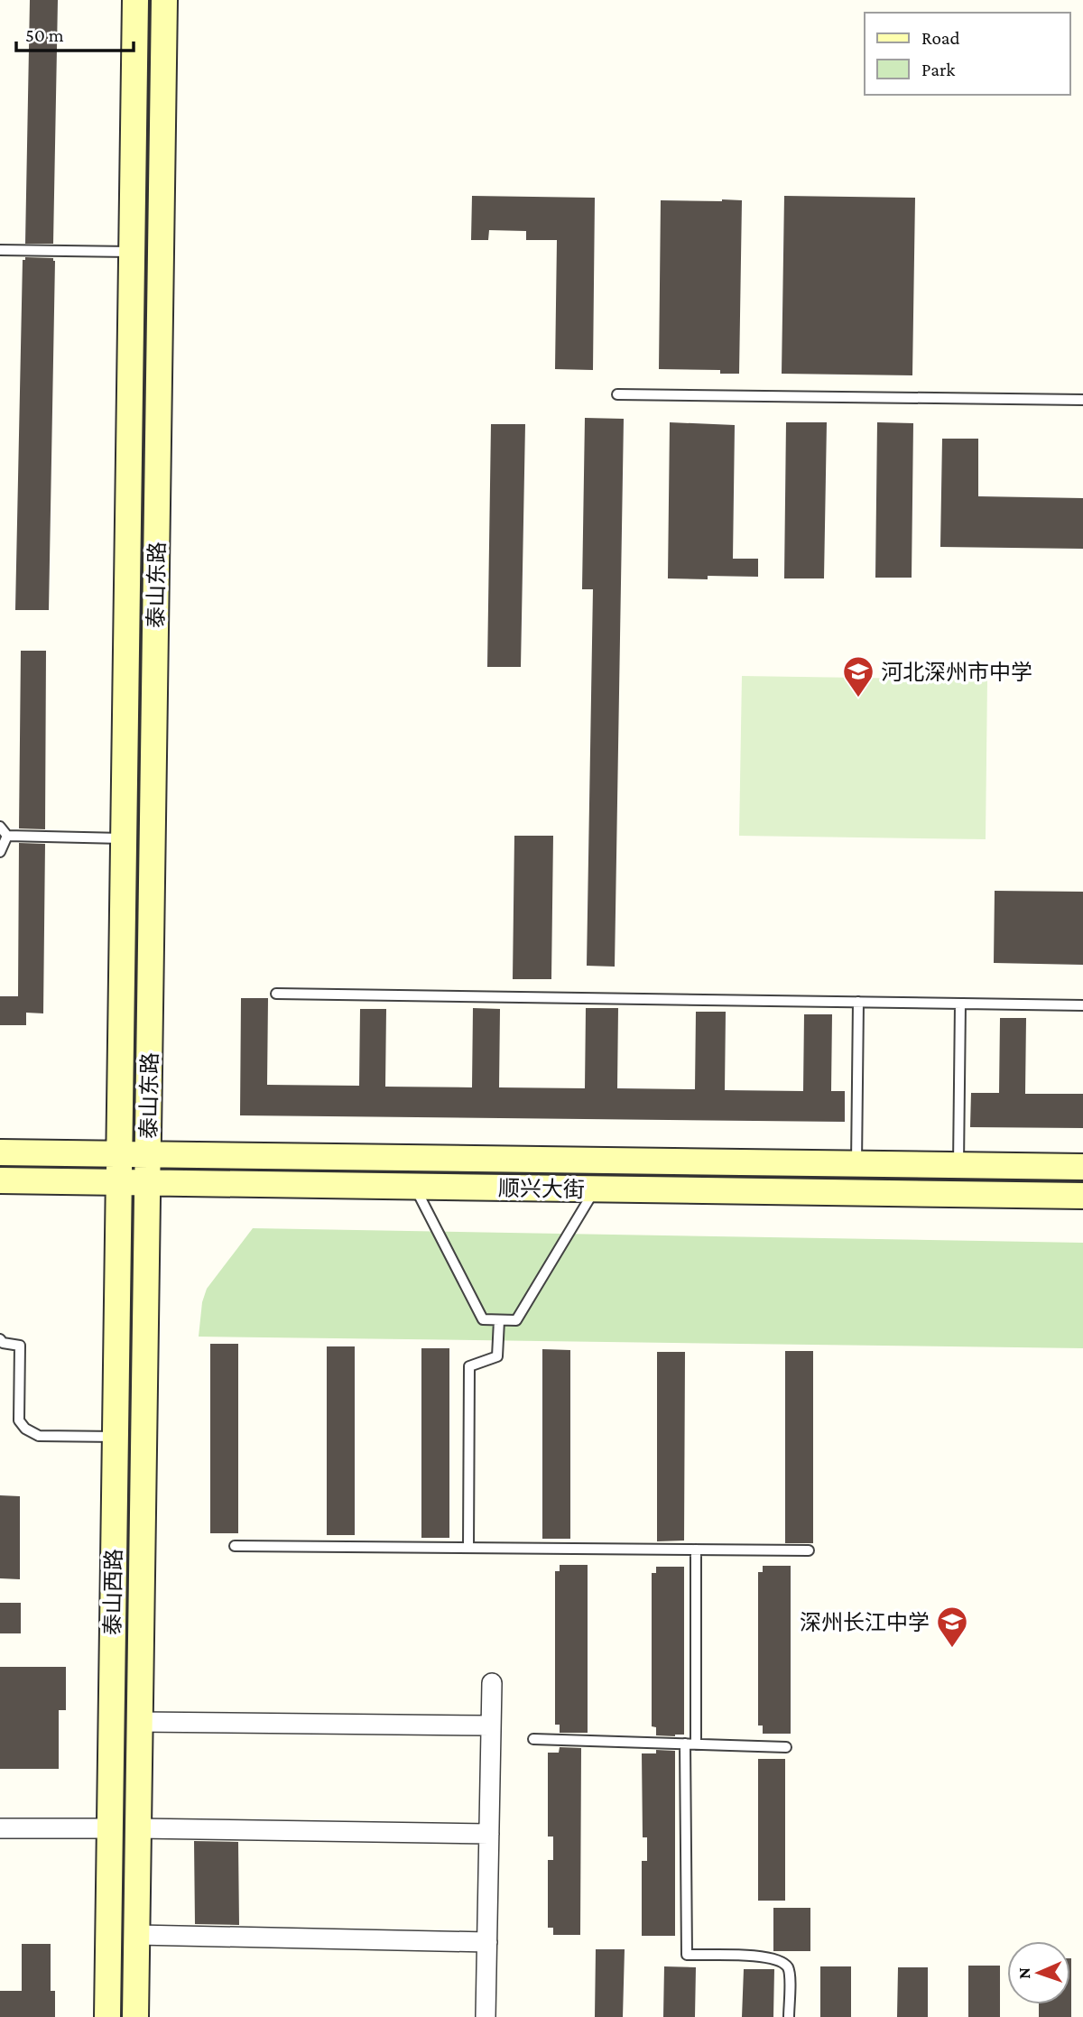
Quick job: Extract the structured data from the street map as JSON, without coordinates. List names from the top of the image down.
{
  "streets": {
    "main road": ["泰山东路", "顺兴大街", "泰山西路"]
  },
  "crossings": [
    ["泰山东路", "顺兴大街"],
    ["泰山东路", "泰山西路"],
    ["顺兴大街", "泰山西路"]
  ],
  "places": {
    "school or university": ["河北深州市中学", "深州长江中学"]
  },
  "legend": ["Road", "Park"],
  "scale_bar": "50 m",
  "north": "left"
}
